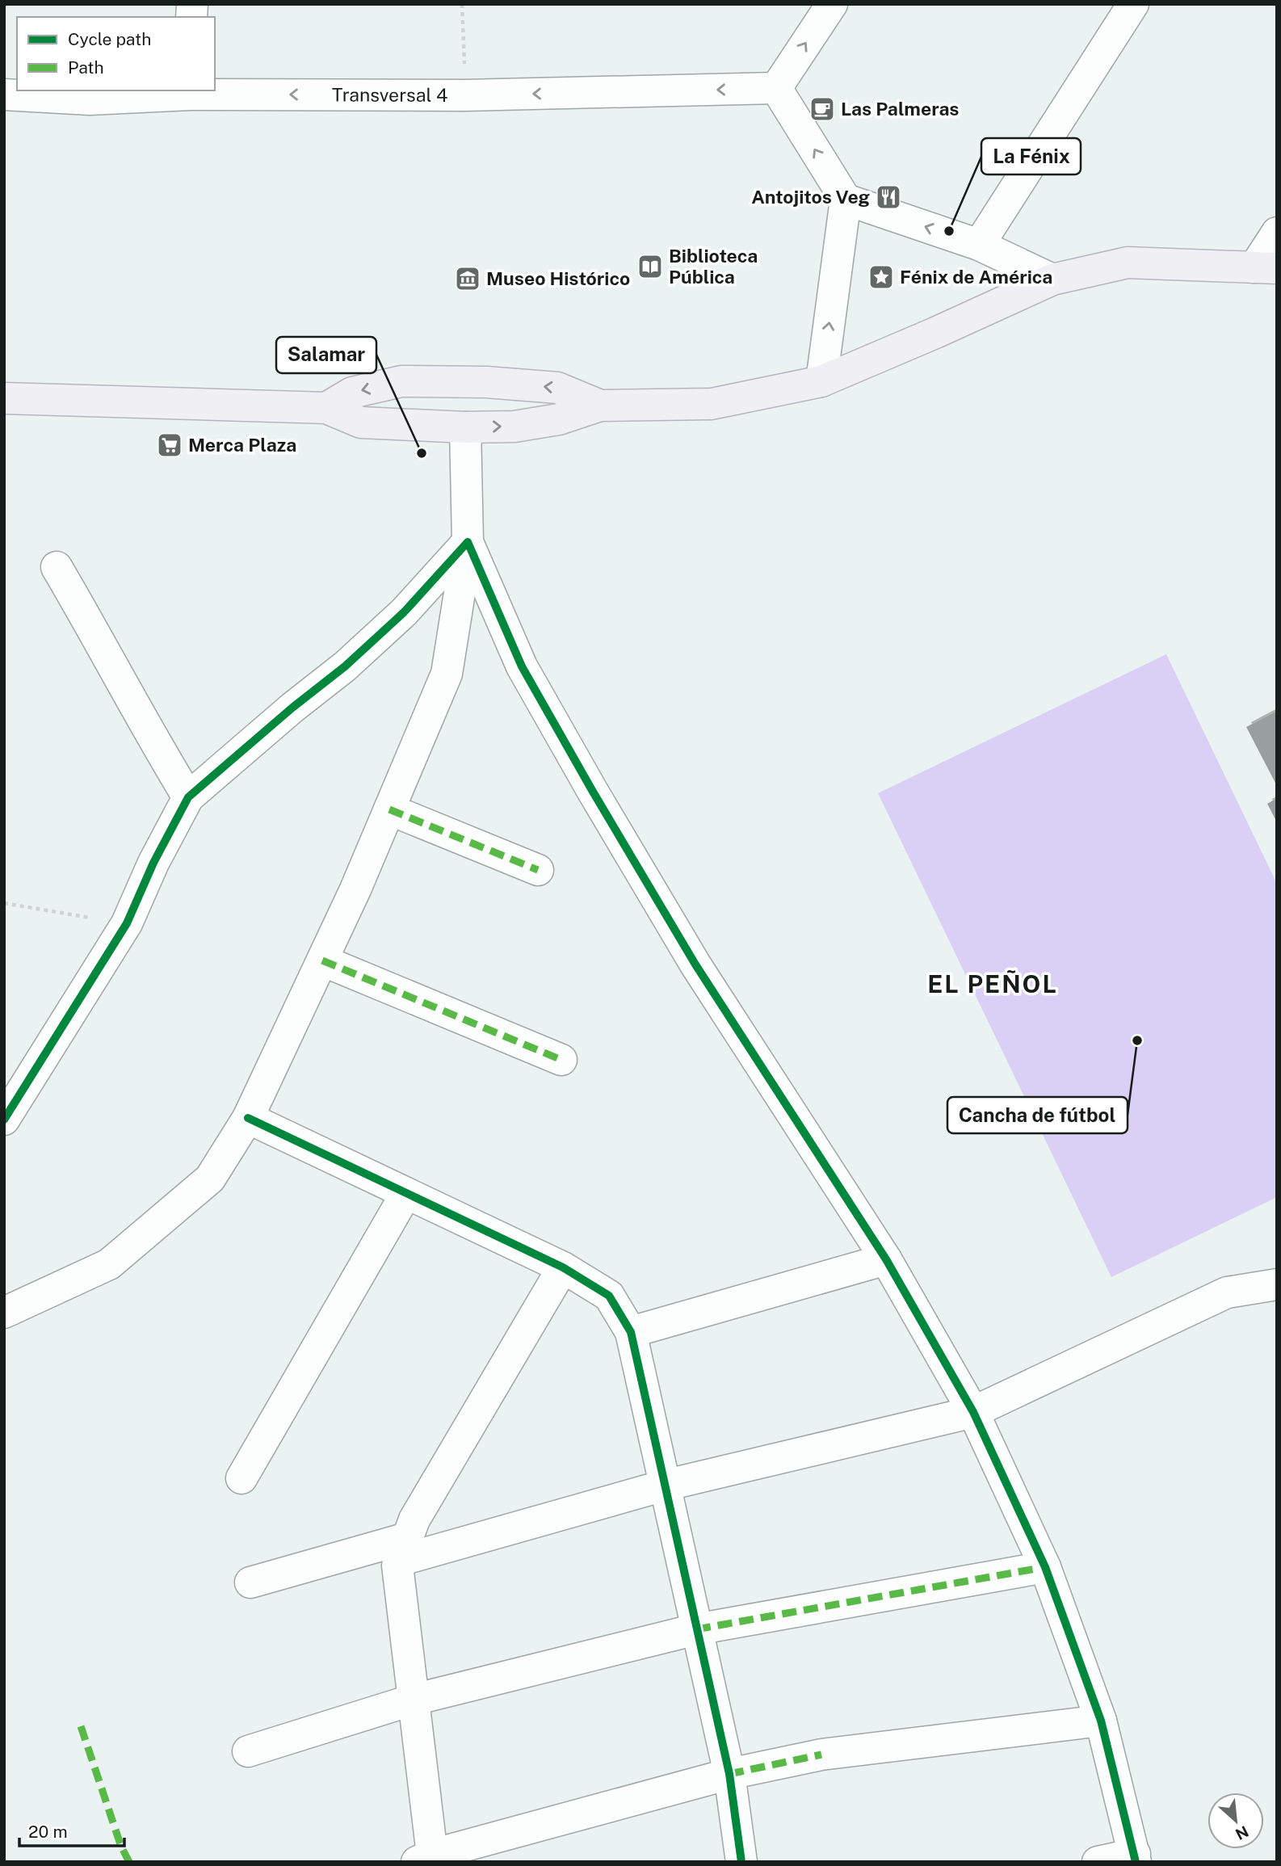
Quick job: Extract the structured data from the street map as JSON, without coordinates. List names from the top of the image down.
{
  "streets": {
    "street": ["Transversal 4"]
  },
  "one_way": ["Transversal 4"],
  "districts": ["EL PEÑOL"],
  "places": {
    "cafe": ["Las Palmeras"],
    "restaurant": ["Antojitos Veg"],
    "other": ["La Fénix", "Salamar", "Cancha de fútbol"],
    "library": ["Biblioteca Pública"],
    "place": ["Fénix de América"],
    "museum": ["Museo Histórico"],
    "supermarket": ["Merca Plaza"]
  },
  "legend": ["Cycle path", "Path"],
  "scale_bar": "20 m",
  "north": "bottom right"
}
